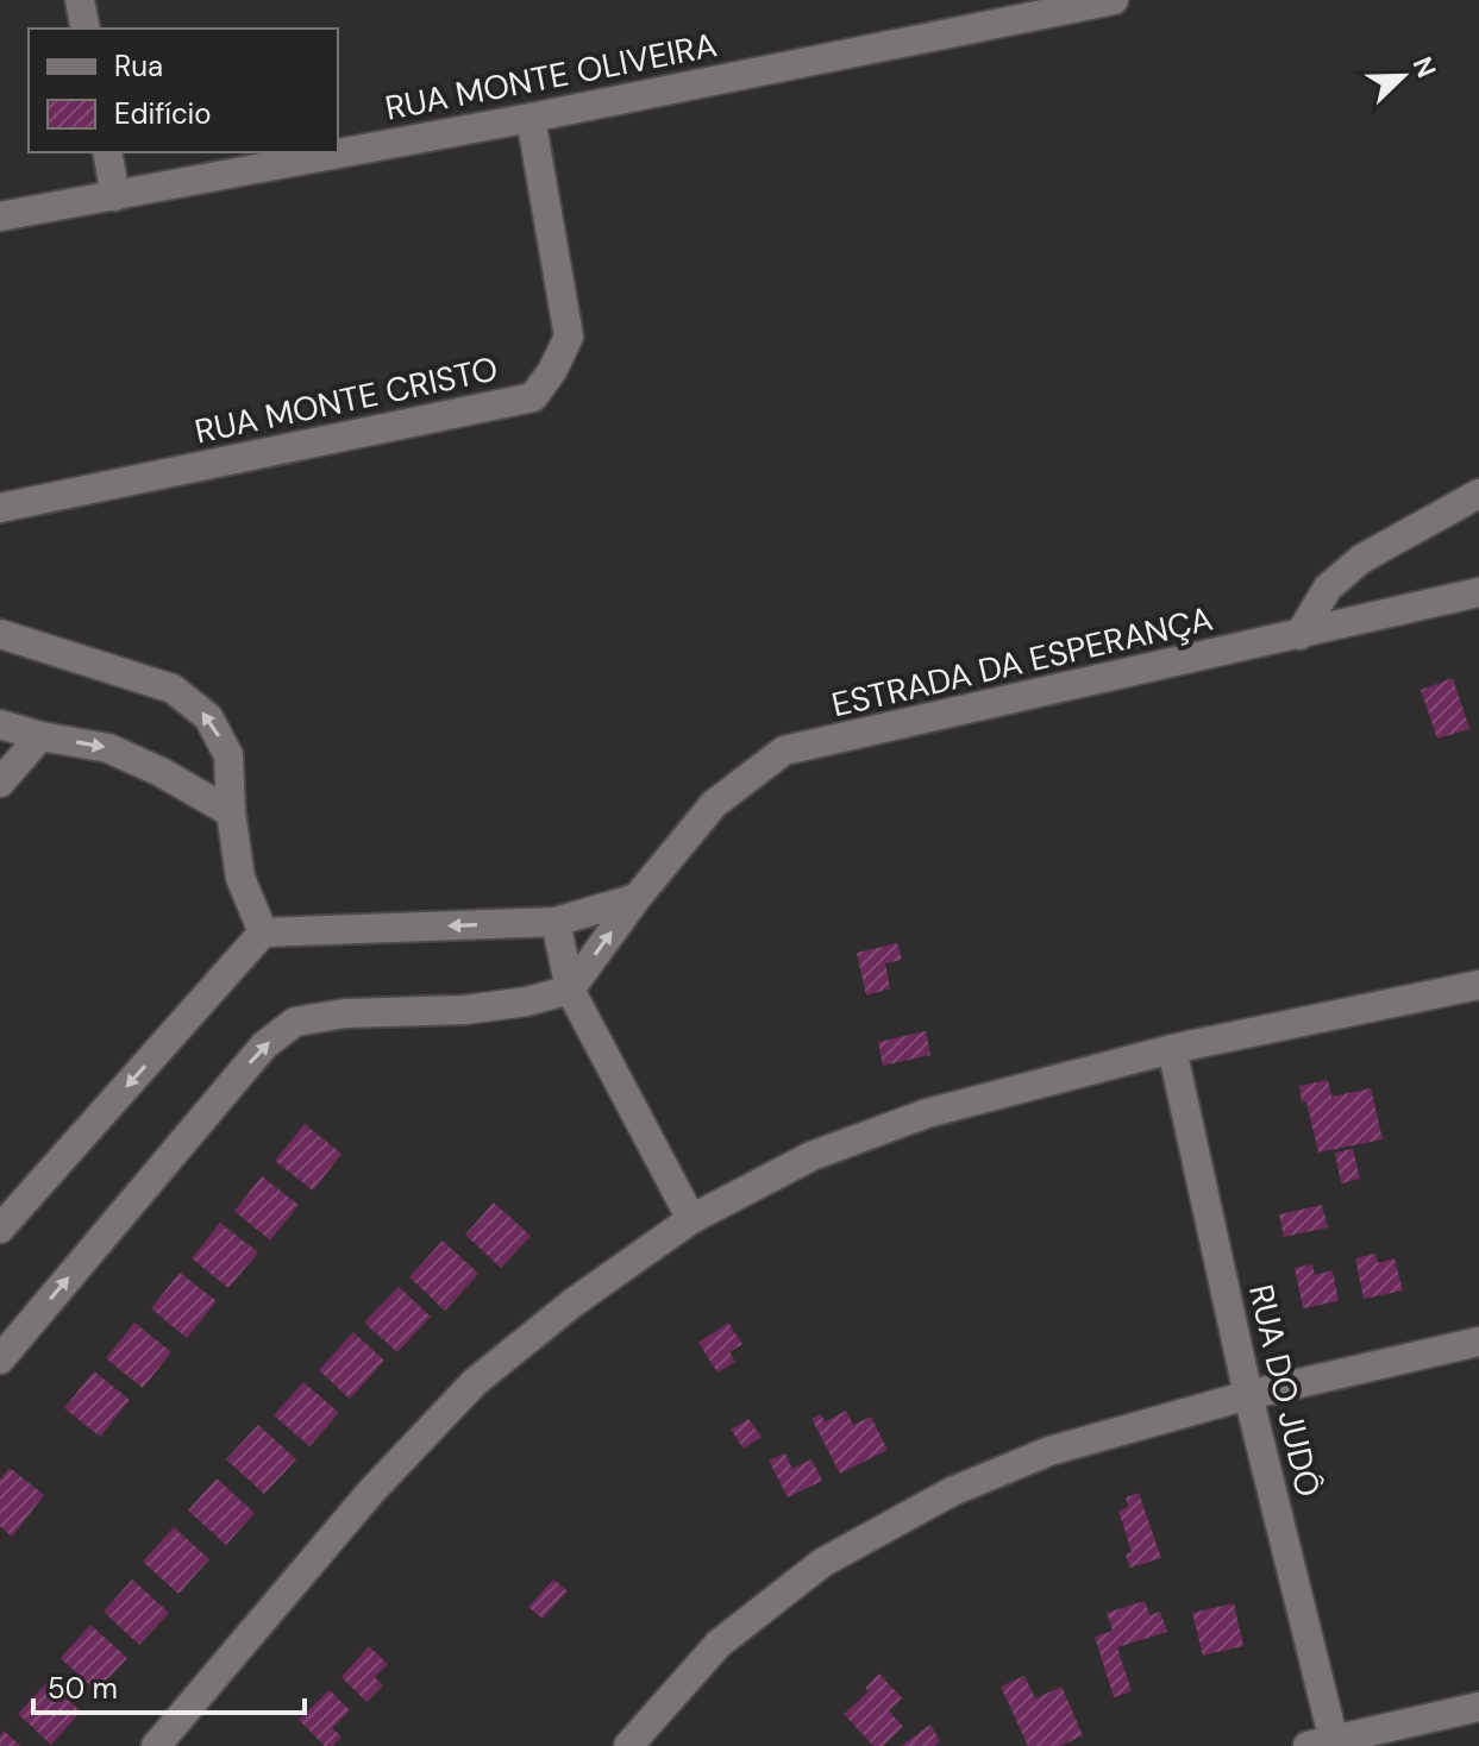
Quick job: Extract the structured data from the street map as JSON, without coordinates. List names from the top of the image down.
{
  "streets": {
    "street": [
      "RUA MONTE OLIVEIRA",
      "RUA MONTE CRISTO",
      "ESTRADA DA ESPERANÇA",
      "RUA DO JUDÔ"
    ]
  },
  "crossings": [
    ["RUA MONTE OLIVEIRA", "RUA MONTE CRISTO"]
  ],
  "legend": ["Rua", "Edifício"],
  "scale_bar": "50 m",
  "north": "top right"
}
